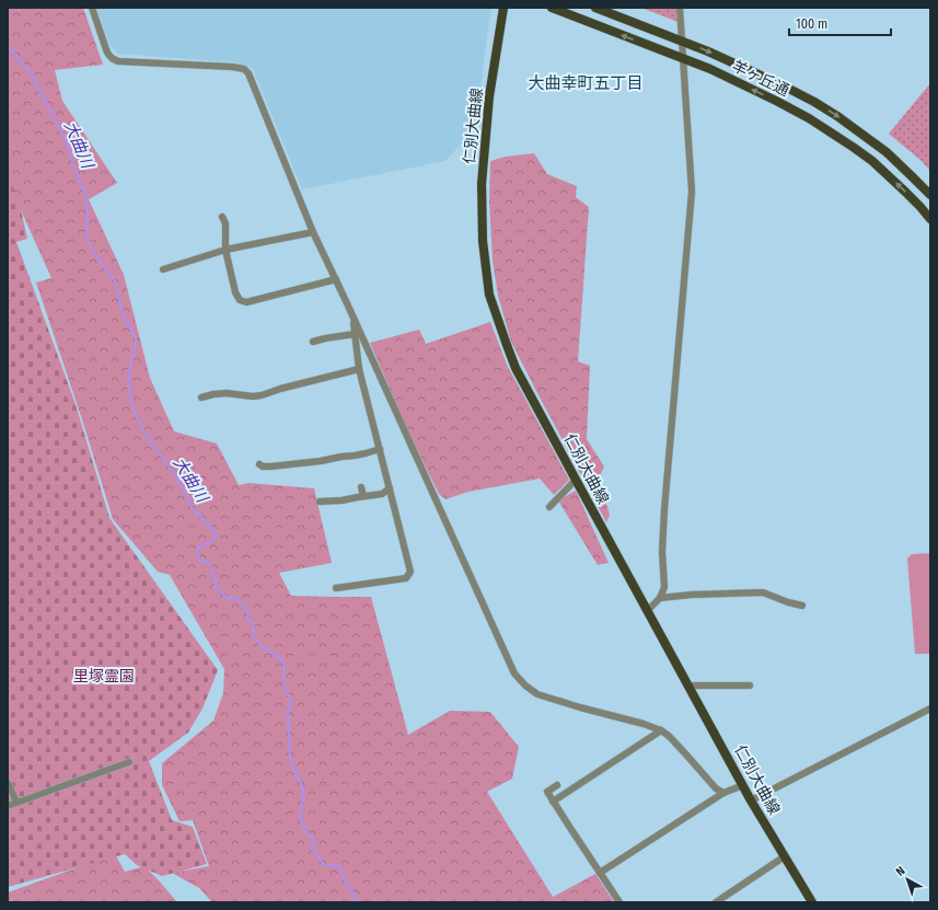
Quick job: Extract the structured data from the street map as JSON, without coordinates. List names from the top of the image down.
{
  "streets": {
    "main road": ["羊ヶ丘通", "仁別大曲線"]
  },
  "districts": ["大曲幸町五丁目"],
  "water": ["大曲川"],
  "parks": ["里塚霊園"],
  "scale_bar": "100 m",
  "north": "top left"
}
